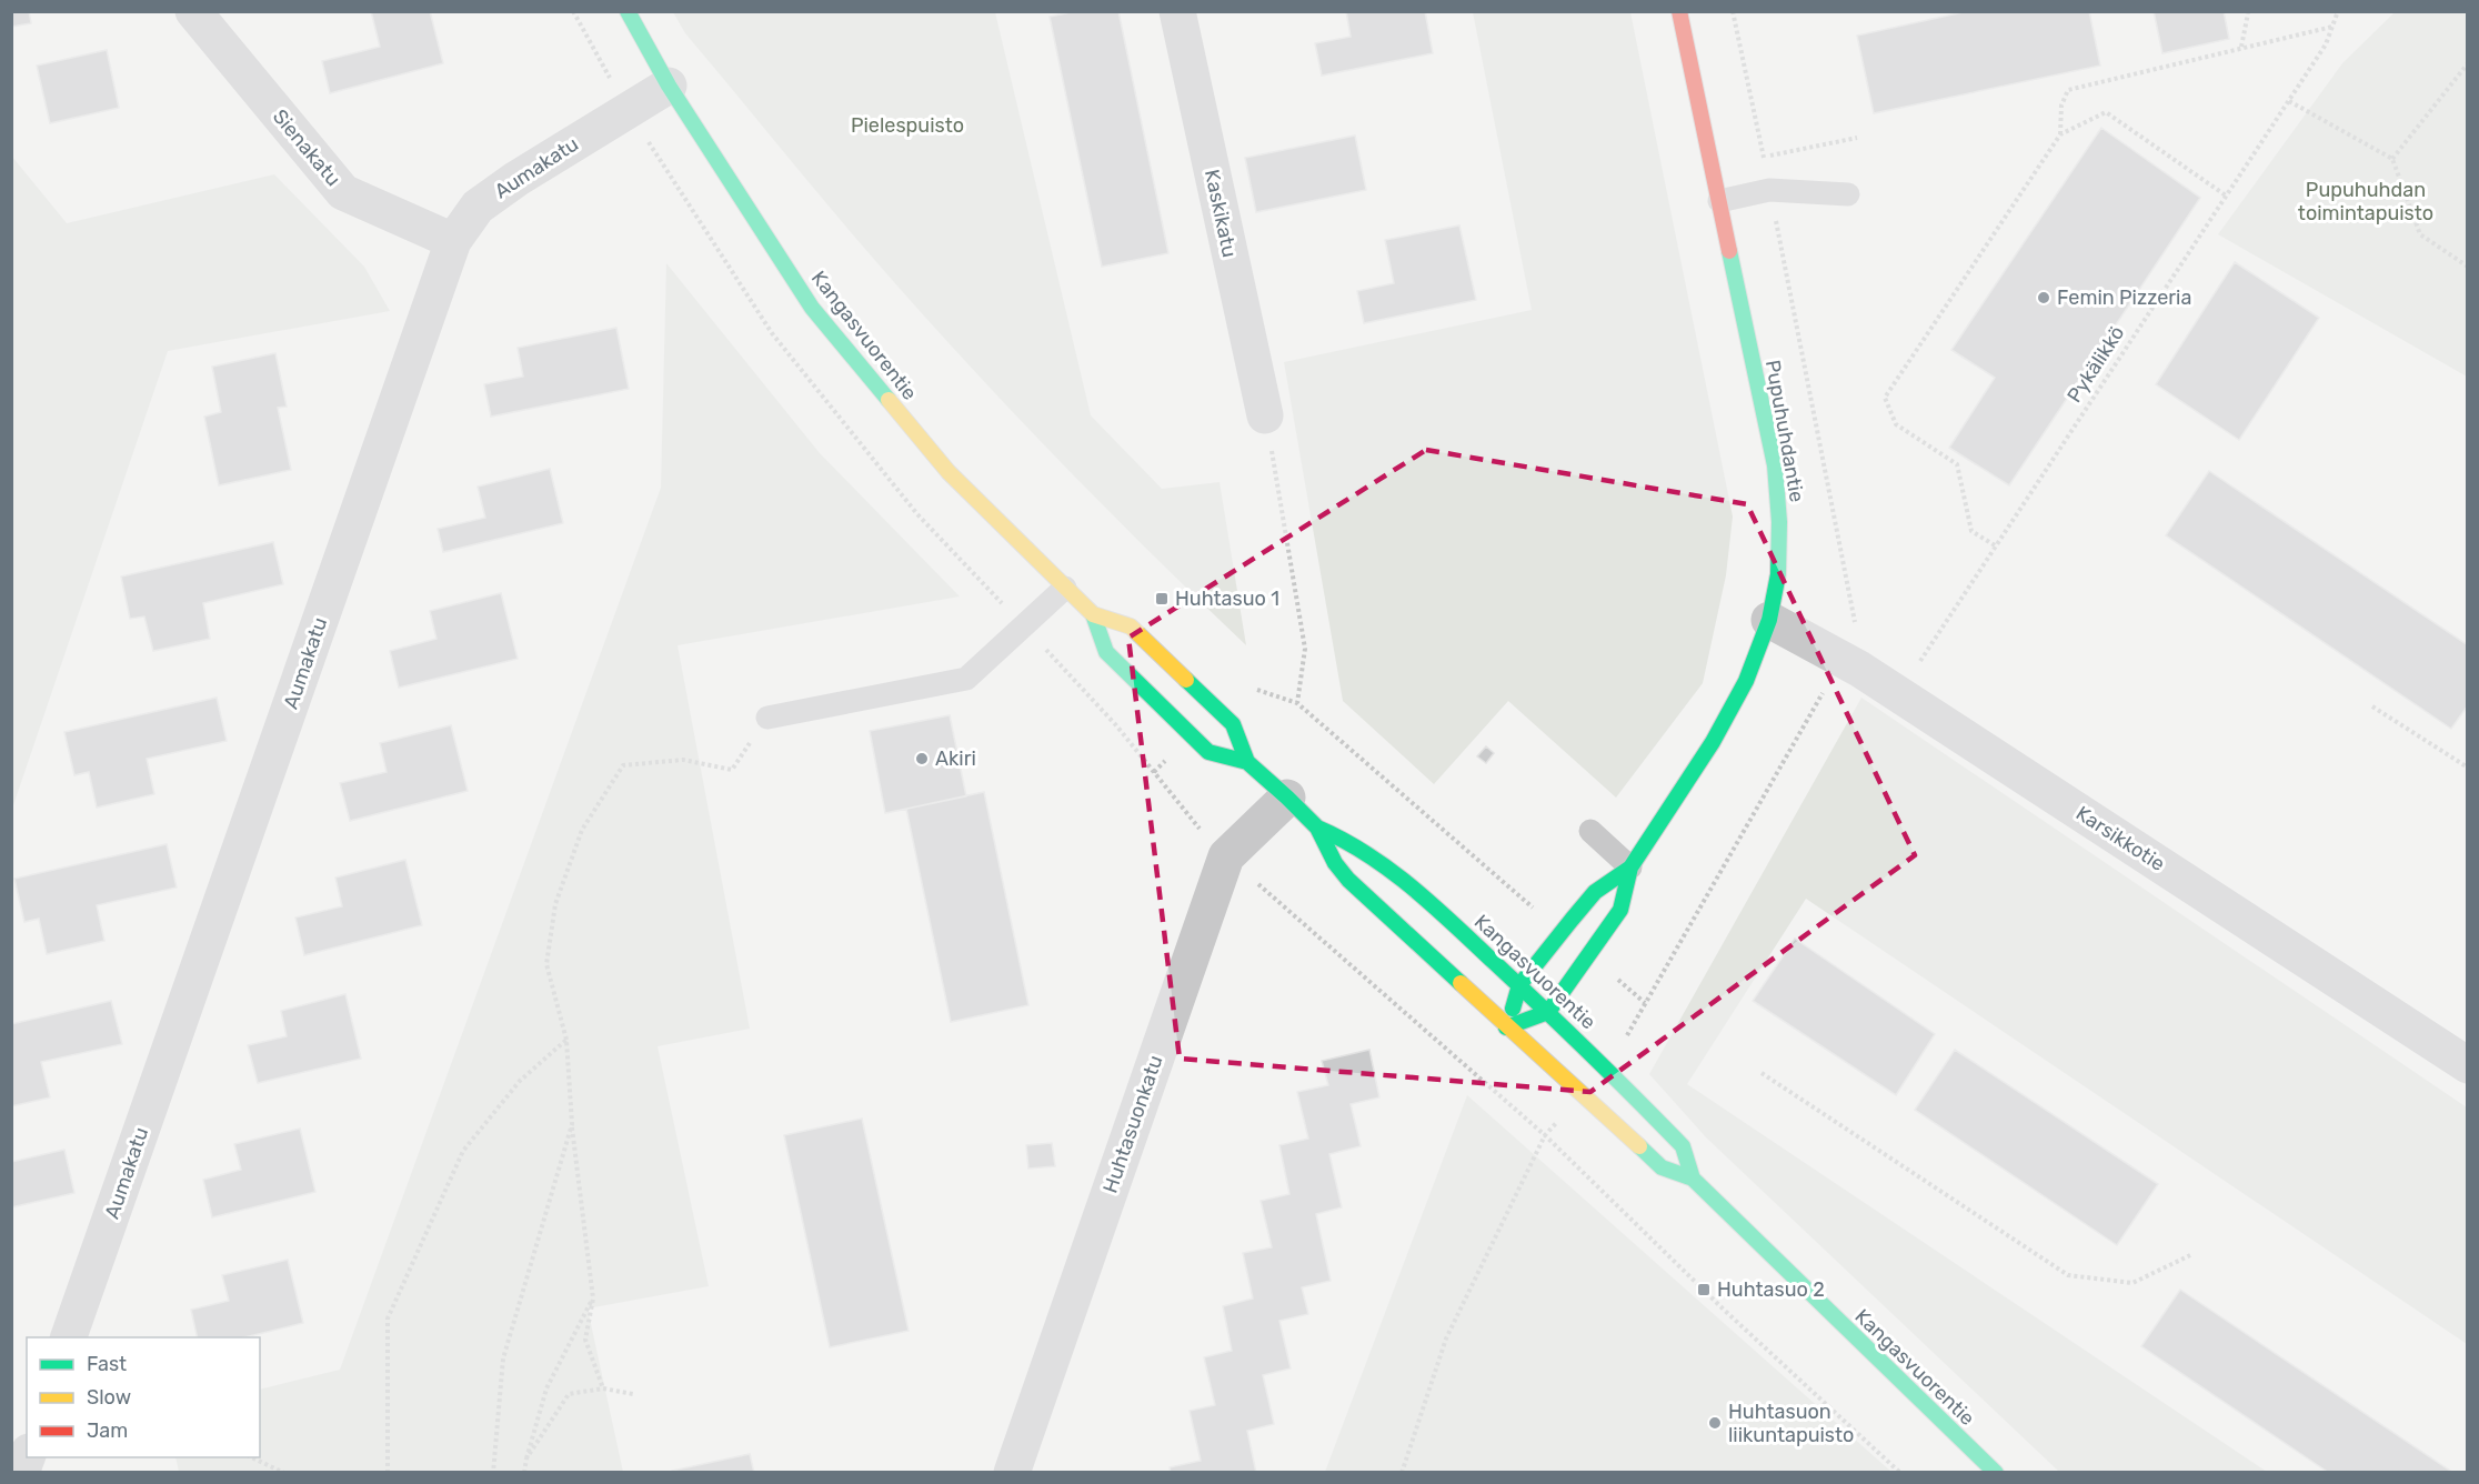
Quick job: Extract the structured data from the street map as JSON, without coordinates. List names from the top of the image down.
{
  "streets": {
    "main road": ["Kangasvuorentie", "Pupuhuhdantie"],
    "street": [
      "Sienakatu",
      "Aumakatu",
      "Kaskikatu",
      "Karsikkotie",
      "Huhtasuonkatu"
    ],
    "path": ["Pykälikkö"]
  },
  "crossings": [
    ["Sienakatu", "Aumakatu"],
    ["Aumakatu", "Kangasvuorentie"],
    ["Kangasvuorentie", "Pupuhuhdantie"],
    ["Kangasvuorentie", "Huhtasuonkatu"],
    ["Pupuhuhdantie", "Karsikkotie"]
  ],
  "parks": ["Pielespuisto", "Pupuhuhdan toimintapuisto"],
  "places": {
    "other": ["Femin Pizzeria", "Akiri", "Huhtasuon liikuntapuisto"],
    "transit": ["Huhtasuo 1", "Huhtasuo 2"]
  },
  "legend": ["Fast", "Slow", "Jam"]
}
